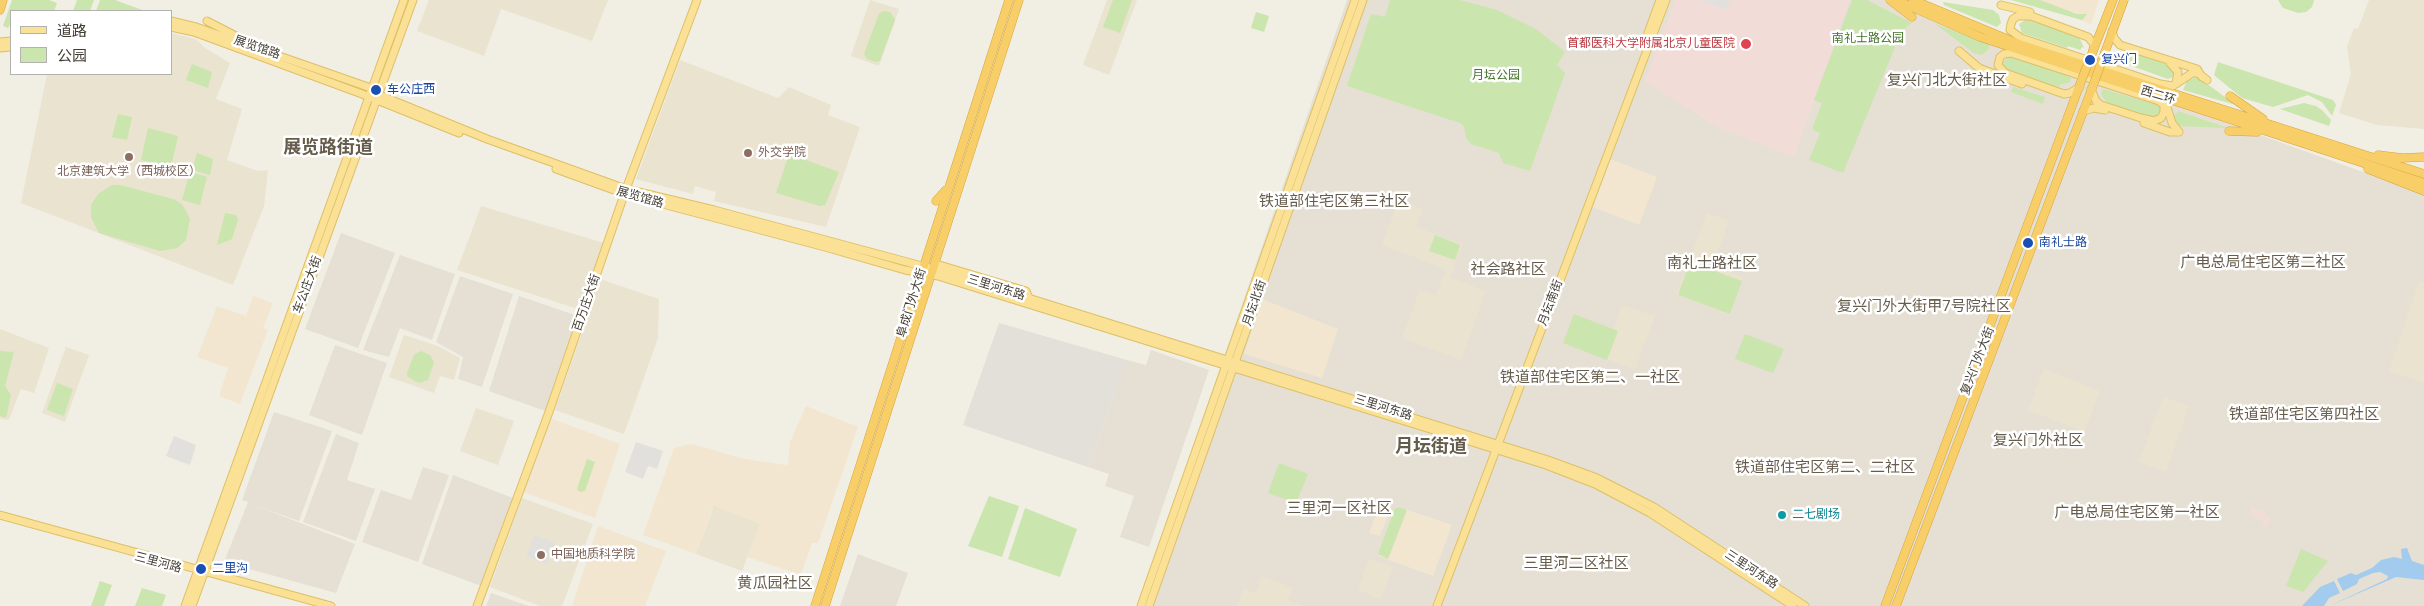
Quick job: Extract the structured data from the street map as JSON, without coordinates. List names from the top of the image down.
{
  "streets": {
    "highway": ["西二环", "阜成门外大街", "复兴门外大街"],
    "main road": [
      "展览馆路",
      "车公庄大街",
      "三里河东路",
      "百万庄大街",
      "月坛北街",
      "月坛南街",
      "三里河路"
    ]
  },
  "crossings": [
    ["展览馆路", "车公庄大街"],
    ["展览馆路", "三里河东路"],
    ["展览馆路", "百万庄大街"],
    ["展览馆路", "阜成门外大街"],
    ["车公庄大街", "三里河路"],
    ["三里河东路", "阜成门外大街"],
    ["三里河东路", "月坛北街"],
    ["三里河东路", "月坛南街"]
  ],
  "districts": [
    "复兴门北大街社区",
    "展览路街道",
    "铁道部住宅区第三社区",
    "广电总局住宅区第二社区",
    "南礼士路社区",
    "社会路社区",
    "复兴门外大街甲7号院社区",
    "铁道部住宅区第二、一社区",
    "铁道部住宅区第四社区",
    "复兴门外社区",
    "月坛街道",
    "铁道部住宅区第二、二社区",
    "三里河一区社区",
    "广电总局住宅区第一社区",
    "三里河二区社区",
    "黄瓜园社区"
  ],
  "parks": ["南礼士路公园", "月坛公园"],
  "places": [
    "首都医科大学附属北京儿童医院",
    "复兴门",
    "车公庄西",
    "外交学院",
    "北京建筑大学（西城校区）",
    "南礼士路",
    "二七剧场",
    "中国地质科学院",
    "二里沟"
  ],
  "legend": ["道路", "公园"]
}
